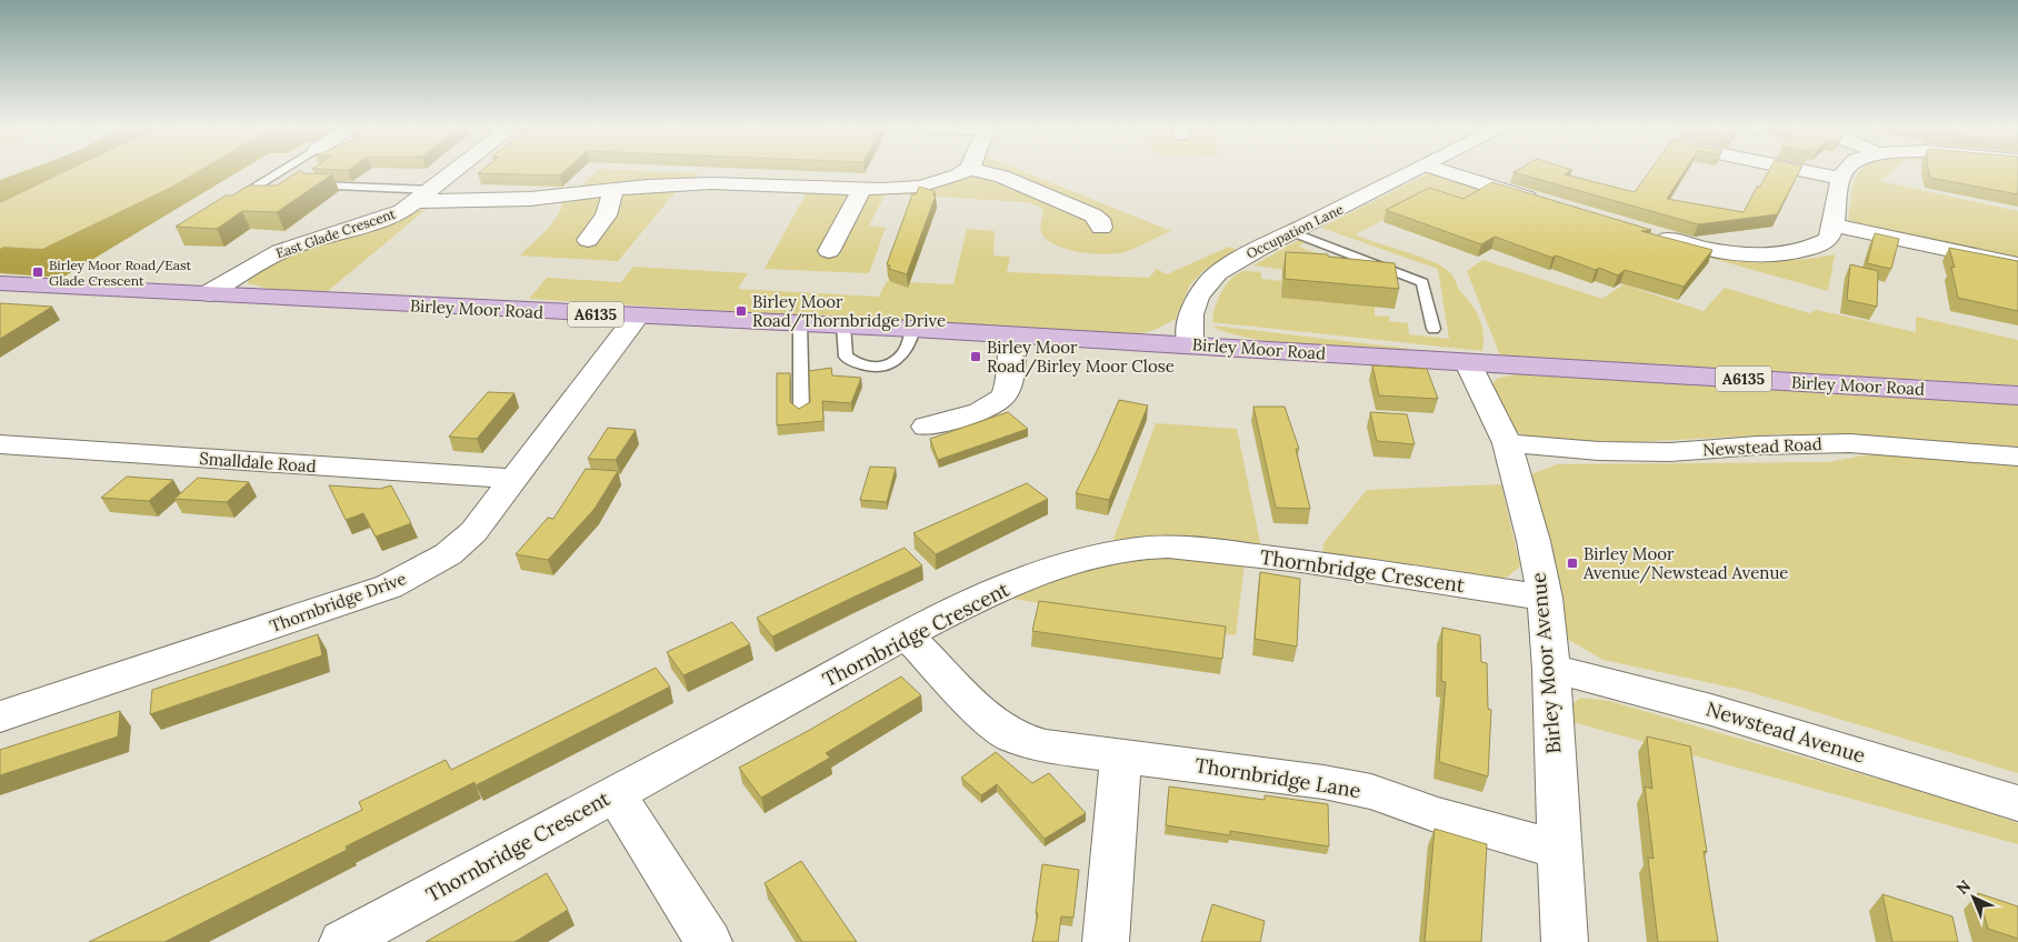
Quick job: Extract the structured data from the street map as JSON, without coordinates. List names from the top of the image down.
{
  "streets": {
    "main road": ["Birley Moor Road", "A6135"],
    "street": [
      "Occupation Lane",
      "East Glade Crescent",
      "Newstead Road",
      "Smalldale Road",
      "Thornbridge Crescent",
      "Thornbridge Drive",
      "Birley Moor Avenue",
      "Newstead Avenue",
      "Thornbridge Lane"
    ]
  },
  "crossings": [
    ["Occupation Lane", "Birley Moor Road"],
    ["East Glade Crescent", "Birley Moor Road"],
    ["Birley Moor Road", "Thornbridge Drive"],
    ["Birley Moor Road", "Birley Moor Avenue"],
    ["Newstead Road", "Birley Moor Avenue"],
    ["Smalldale Road", "Thornbridge Drive"],
    ["Thornbridge Crescent", "Birley Moor Avenue"],
    ["Thornbridge Crescent", "Thornbridge Lane"],
    ["Birley Moor Avenue", "Newstead Avenue"],
    ["Birley Moor Avenue", "Thornbridge Lane"]
  ],
  "places": {
    "transit": [
      "Birley Moor Road/East Glade Crescent",
      "Birley Moor Road/Thornbridge Drive",
      "Birley Moor Road/Birley Moor Close",
      "Birley Moor Avenue/Newstead Avenue"
    ]
  },
  "north": "top left"
}
